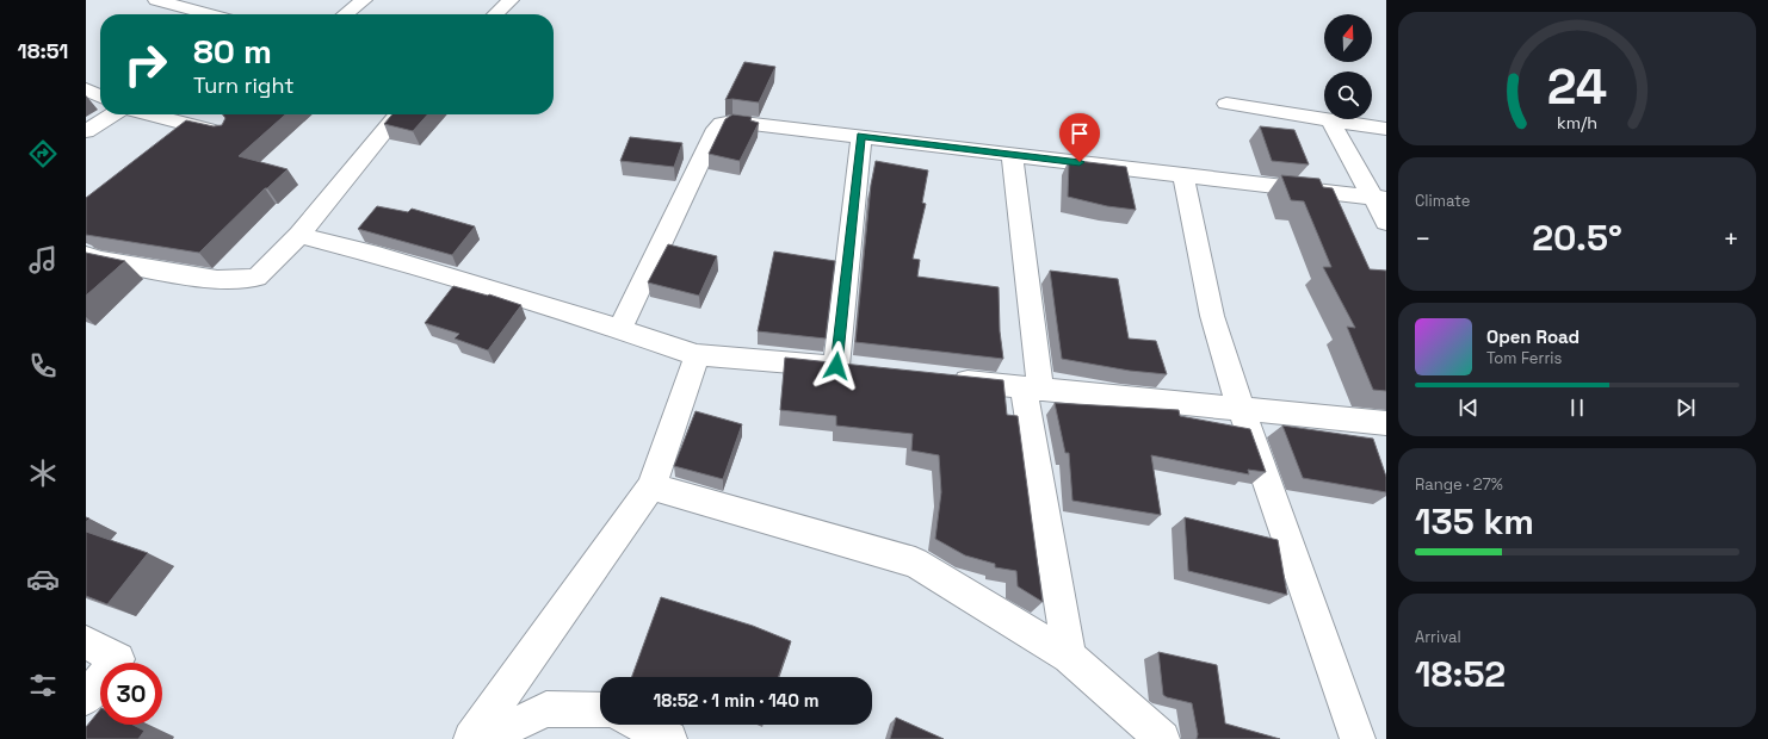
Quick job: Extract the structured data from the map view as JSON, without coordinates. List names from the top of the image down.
{
  "north": "top",
  "page": {
    "tabs": "18:51",
    "turn": ["80 m", "Turn right"],
    "tile": [
      "Climate",
      ["Range · 27%", "135 km"],
      ["Arrival", "18:52"]
    ],
    "heat": ["−", "20.5°", "+"],
    "song": ["Open Road", "Tom Ferris"],
    "limit": "30",
    "trip": "18:52 · 1 min · 140 m",
    "gauge": ["24", "km/h"]
  }
}
